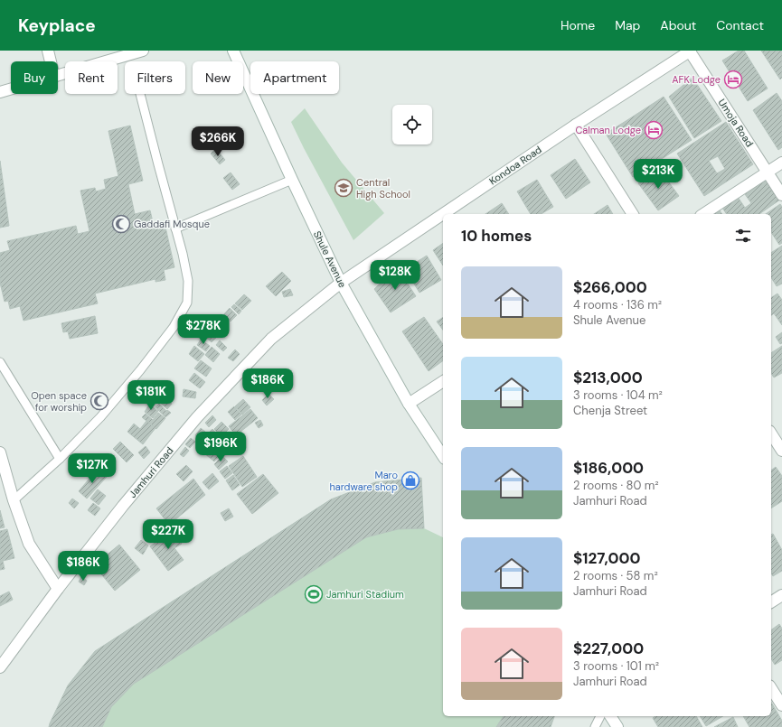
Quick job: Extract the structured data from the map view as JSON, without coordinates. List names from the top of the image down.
{
  "streets": {
    "street": [
      "Umoja Road",
      "Kondoa Road",
      "Shule Avenue",
      "Jamhuri Road"
    ]
  },
  "crossings": [
    ["Umoja Road", "Kondoa Road"],
    ["Kondoa Road", "Shule Avenue"],
    ["Kondoa Road", "Jamhuri Road"],
    ["Shule Avenue", "Jamhuri Road"]
  ],
  "places": {
    "hotel": ["AFK Lodge", "Calman Lodge"],
    "school or university": ["Central High School"],
    "mosque": ["Gaddafi Mosque", "Open space for worship"],
    "shop": ["Maro hardware shop"],
    "sports": ["Jamhuri Stadium"]
  },
  "page": {
    "header": "Keyplace",
    "nav": [
      "Home",
      "Map",
      "About",
      "Contact"
    ],
    "chip": [
      "Buy",
      "Rent",
      "Filters",
      "New",
      "Apartment"
    ],
    "price": [
      "$266K",
      "$213K",
      "$128K",
      "$278K",
      "$186K",
      "$181K",
      "$196K",
      "$127K",
      "$227K",
      "$186K"
    ],
    "heading": "10 homes",
    "list": [
      {
        "name": "$266,000",
        "note": "4 rooms · 136 m² · Shule Avenue"
      },
      {
        "name": "$213,000",
        "note": "3 rooms · 104 m² · Chenja Street"
      },
      {
        "name": "$186,000",
        "note": "2 rooms · 80 m² · Jamhuri Road"
      },
      {
        "name": "$127,000",
        "note": "2 rooms · 58 m² · Jamhuri Road"
      },
      {
        "name": "$227,000",
        "note": "3 rooms · 101 m² · Jamhuri Road"
      }
    ]
  }
}
